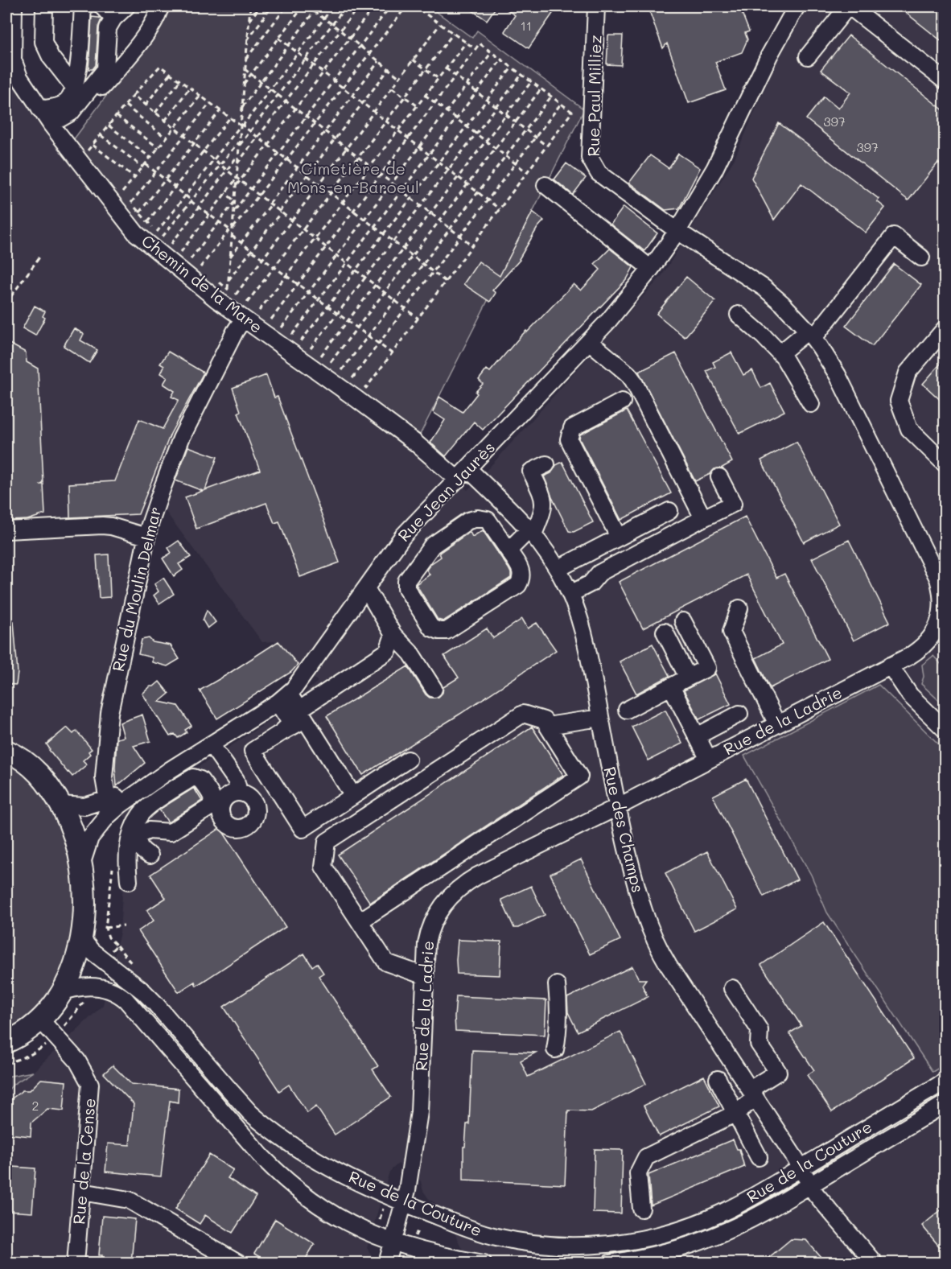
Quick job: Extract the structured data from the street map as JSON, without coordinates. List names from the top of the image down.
{
  "streets": {
    "street": [
      "Rue Paul Milliez",
      "Chemin de la Mare",
      "Rue Jean Jaurès",
      "Rue du Moulin Delmar",
      "Rue de la Ladrie",
      "Rue des Champs",
      "Rue de la Cense",
      "Rue de la Couture"
    ]
  },
  "crossings": [
    ["Rue Paul Milliez", "Rue Jean Jaurès"],
    ["Rue Paul Milliez", "Rue de la Ladrie"],
    ["Chemin de la Mare", "Rue Jean Jaurès"],
    ["Chemin de la Mare", "Rue du Moulin Delmar"],
    ["Chemin de la Mare", "Rue des Champs"],
    ["Rue Jean Jaurès", "Rue du Moulin Delmar"],
    ["Rue Jean Jaurès", "Rue de la Ladrie"],
    ["Rue Jean Jaurès", "Rue des Champs"],
    ["Rue de la Ladrie", "Rue des Champs"],
    ["Rue de la Ladrie", "Rue de la Couture"],
    ["Rue des Champs", "Rue de la Couture"]
  ],
  "parks": ["Cimetière de Mons-en-Baroeul"],
  "house_numbers": [
    "11",
    "397",
    "397",
    "2"
  ]
}
